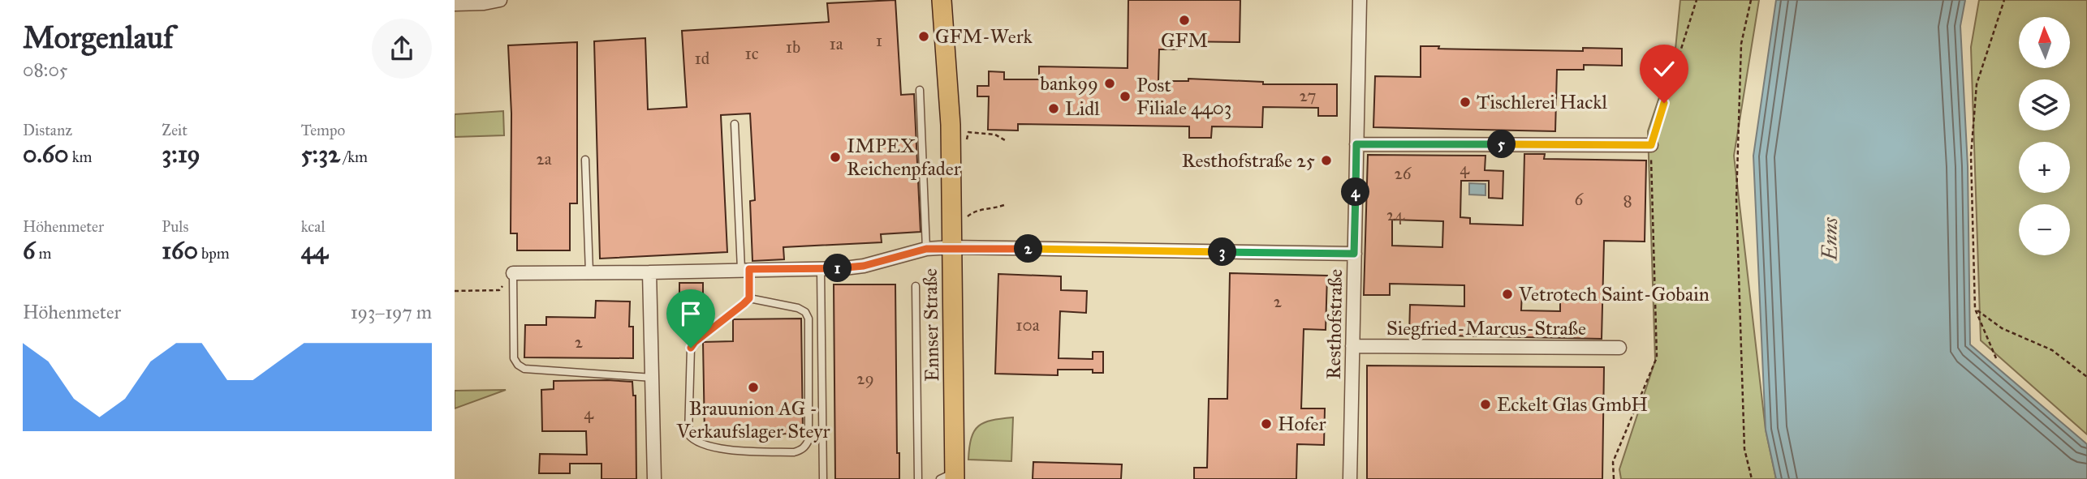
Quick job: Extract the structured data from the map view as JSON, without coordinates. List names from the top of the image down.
{
  "streets": {
    "main road": ["Ennser Straße"],
    "street": ["Resthofstraße", "Siegfried-Marcus-Straße"]
  },
  "crossings": [
    ["Resthofstraße", "Siegfried-Marcus-Straße"]
  ],
  "water": ["Enns"],
  "places": [
    "GFM",
    "GFM-Werk",
    "bank99",
    "Post Filiale 4403",
    "Tischlerei Hackl",
    "Lidl",
    "IMPEX Reichenpfader",
    "Resthofstraße 25",
    "Vetrotech Saint-Gobain",
    "Brauunion AG - Verkaufslager Steyr",
    "Eckelt Glas GmbH",
    "Hofer"
  ],
  "house_numbers": [
    "1",
    "1a",
    "1b",
    "1c",
    "1d",
    "27",
    "2a",
    "4",
    "26",
    "6",
    "8",
    "24",
    "2",
    "10a",
    "2",
    "29",
    "4"
  ],
  "north": "top",
  "page": {
    "heading": ["Morgenlauf", "08:05"],
    "map_buttons": ["+", "−"],
    "stats": [
      ["Distanz", "0.60 km"],
      ["Zeit", "3:19"],
      ["Tempo", "5:32 /km"],
      ["Höhenmeter", "6 m"],
      ["Puls", "160 bpm"],
      ["kcal", "44"]
    ],
    "pins": [
      "5",
      "4",
      "2",
      "3",
      "1"
    ],
    "chart": ["Höhenmeter", "193–197 m"]
  }
}
